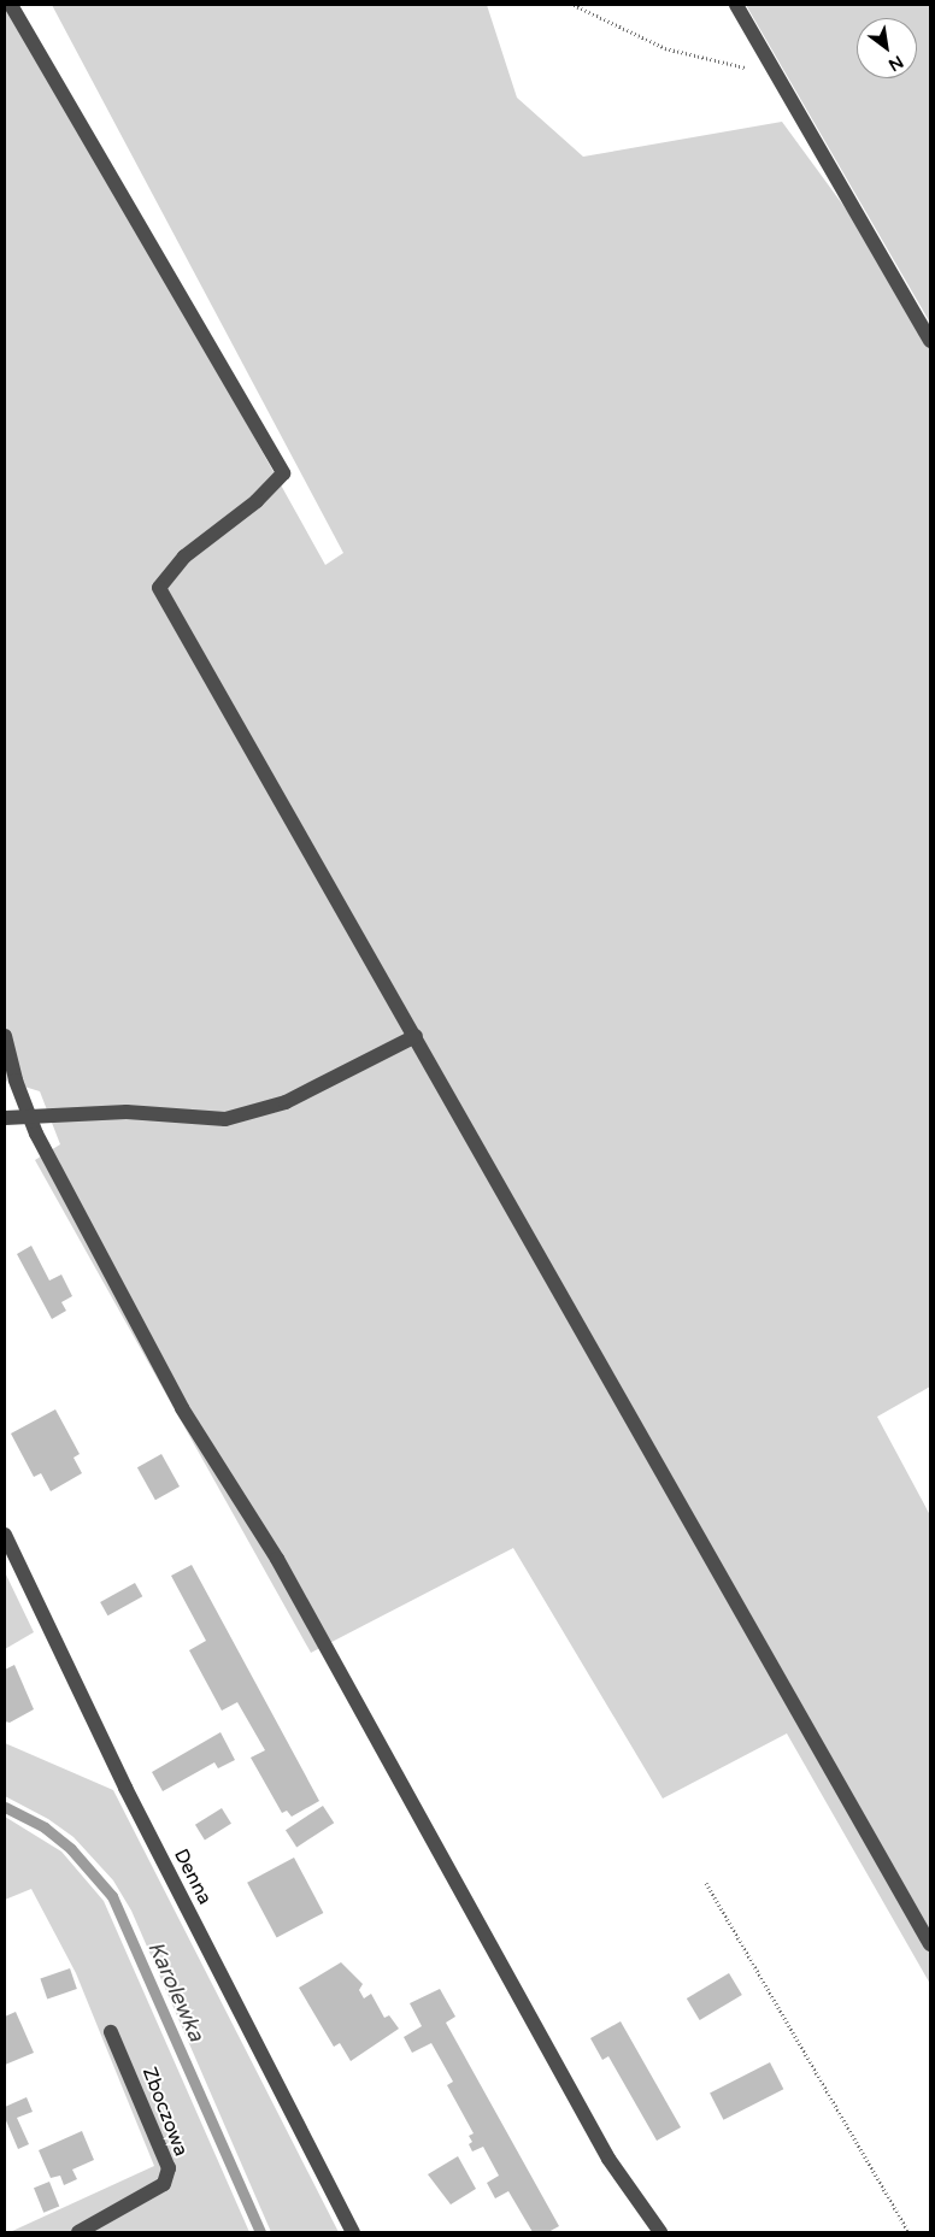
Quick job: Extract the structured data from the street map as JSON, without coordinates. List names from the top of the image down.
{
  "streets": {
    "street": ["Denna", "Zboczowa"]
  },
  "water": ["Karolewka"],
  "north": "bottom right"
}
